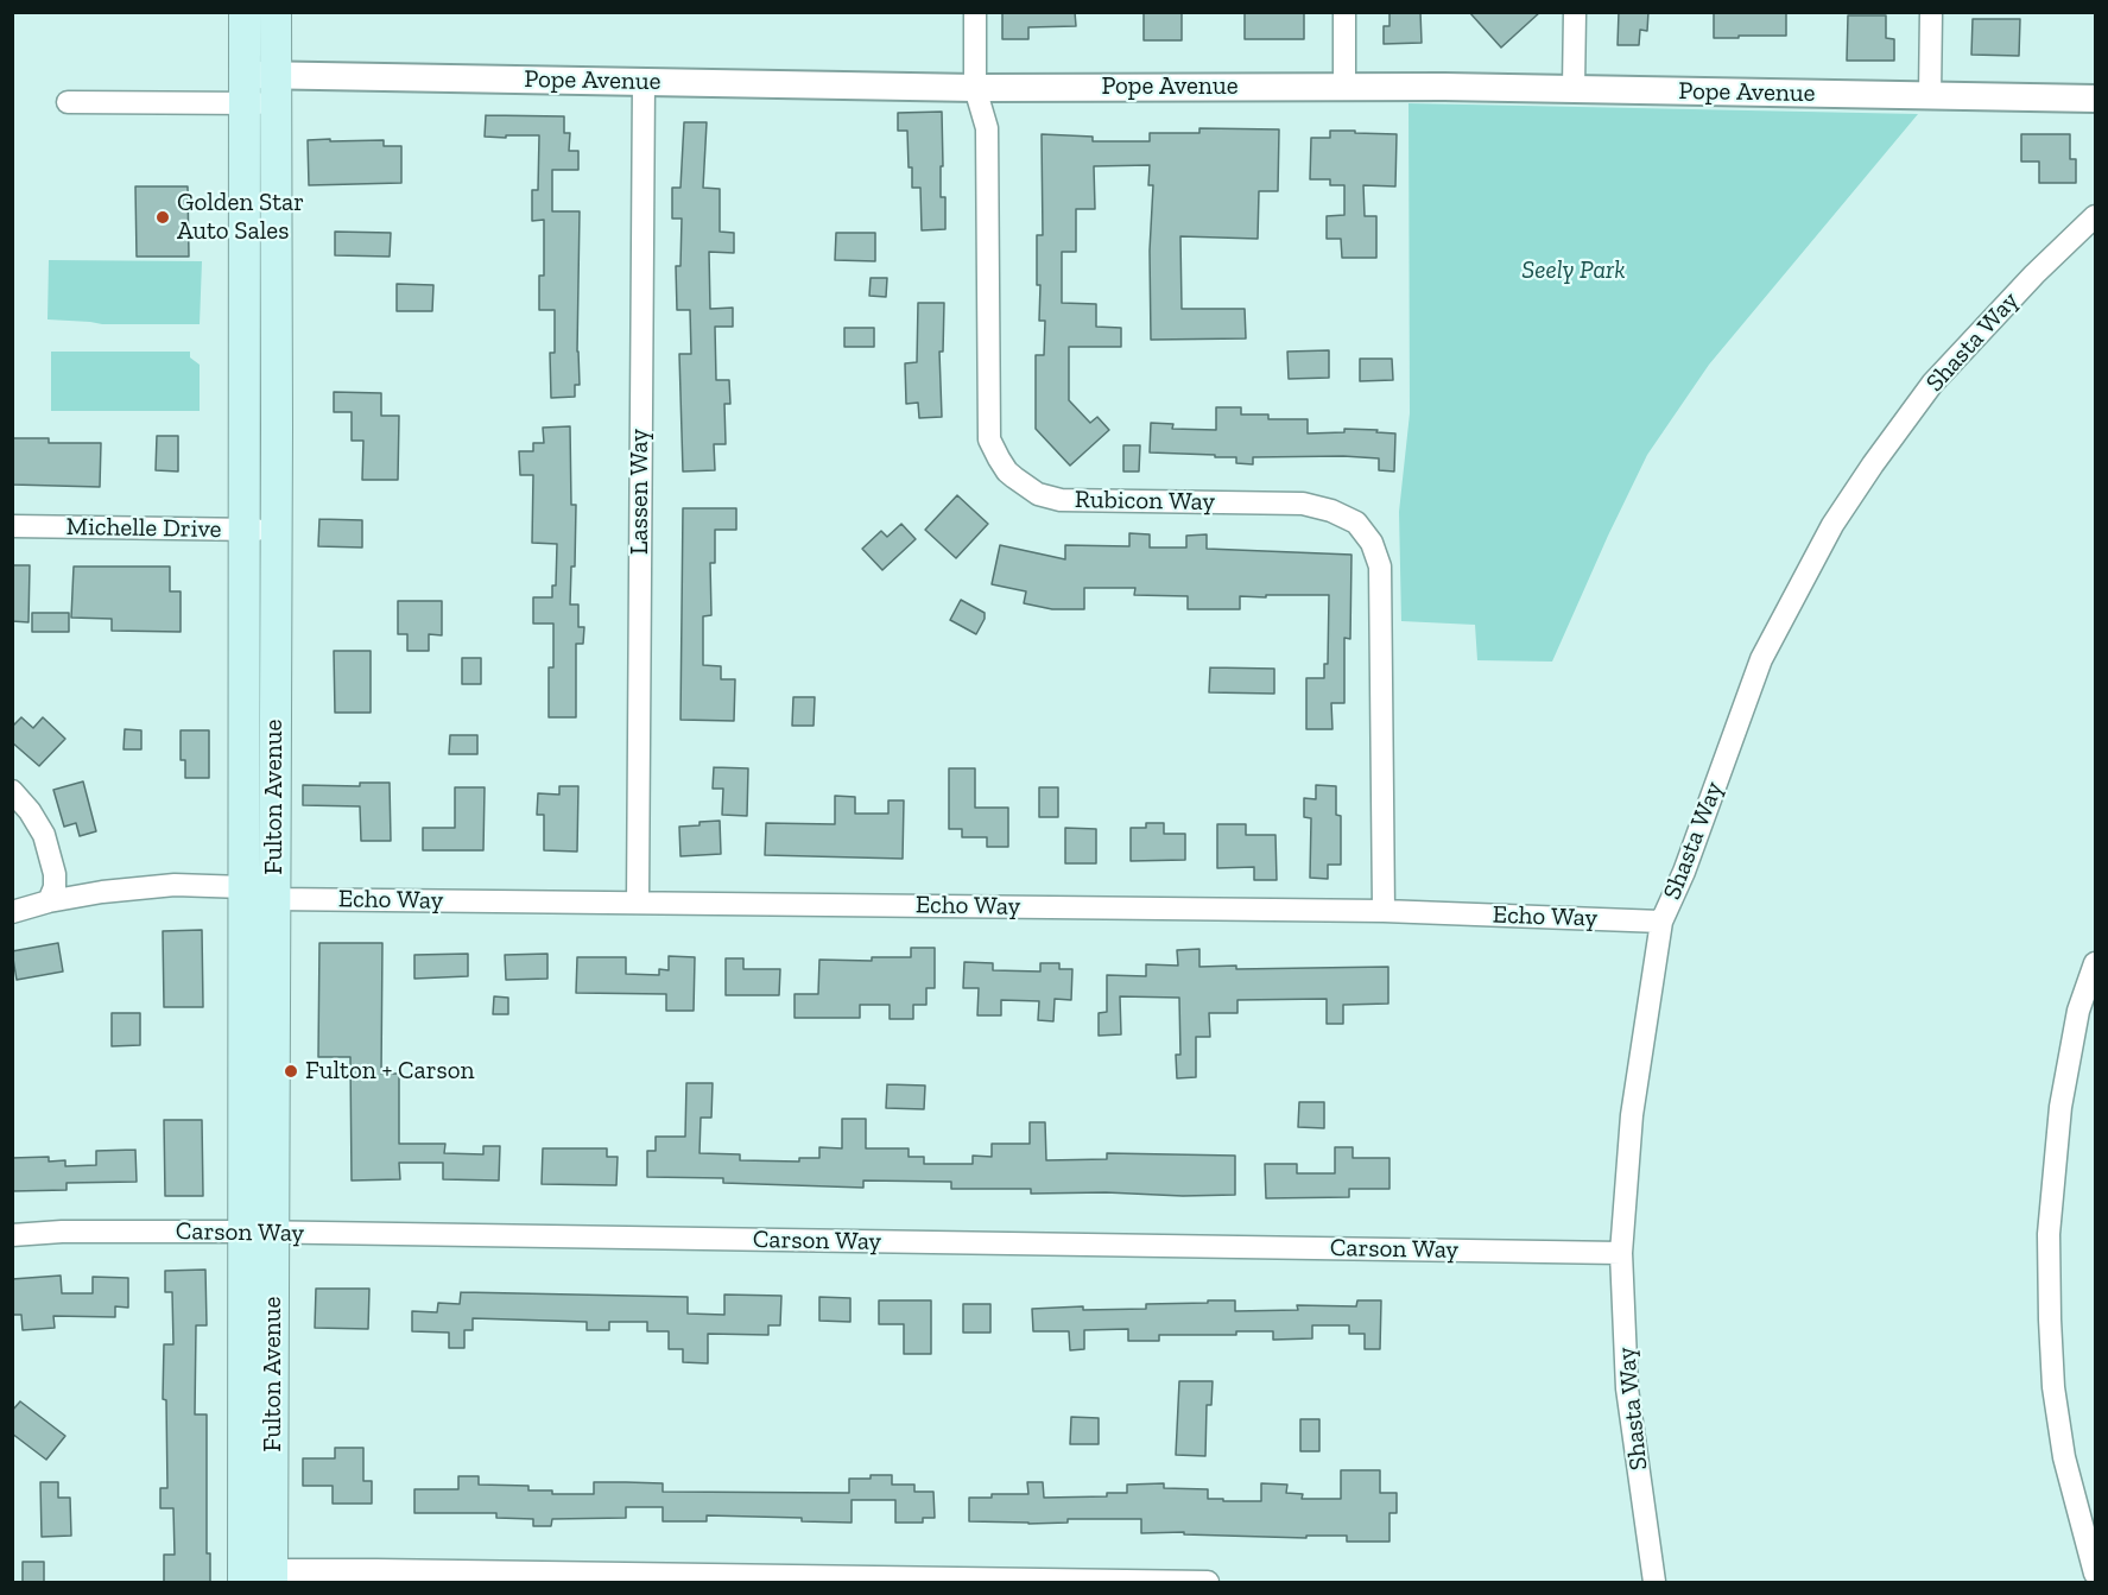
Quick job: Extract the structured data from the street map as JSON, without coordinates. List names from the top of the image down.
{
  "streets": {
    "main road": ["Fulton Avenue"],
    "street": [
      "Pope Avenue",
      "Shasta Way",
      "Lassen Way",
      "Rubicon Way",
      "Michelle Drive",
      "Echo Way",
      "Carson Way"
    ]
  },
  "crossings": [
    ["Pope Avenue", "Lassen Way"],
    ["Pope Avenue", "Rubicon Way"],
    ["Pope Avenue", "Fulton Avenue"],
    ["Shasta Way", "Echo Way"],
    ["Shasta Way", "Carson Way"],
    ["Lassen Way", "Echo Way"],
    ["Rubicon Way", "Echo Way"],
    ["Michelle Drive", "Fulton Avenue"],
    ["Fulton Avenue", "Echo Way"],
    ["Fulton Avenue", "Carson Way"]
  ],
  "parks": ["Seely Park"],
  "places": ["Golden Star Auto Sales", "Fulton + Carson"]
}
